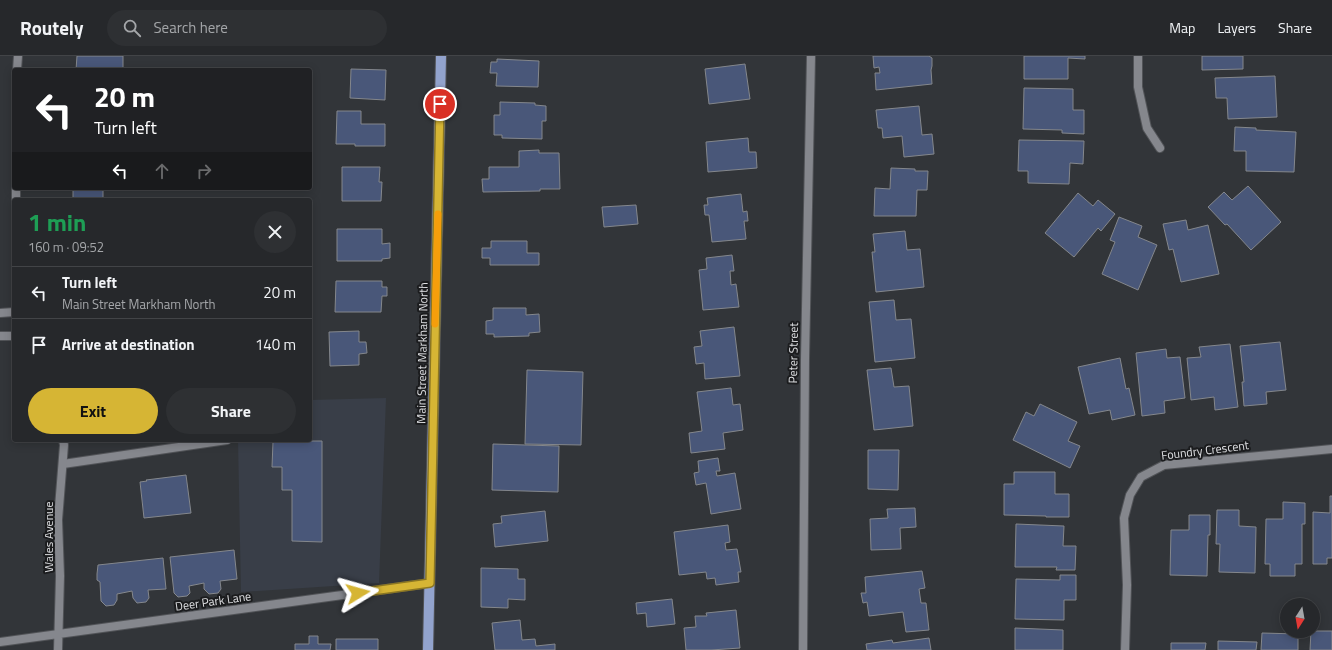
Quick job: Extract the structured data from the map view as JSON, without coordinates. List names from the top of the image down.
{
  "streets": {
    "main road": ["Main Street Markham North"],
    "street": [
      "Peter Street",
      "Foundry Crescent",
      "Wales Avenue",
      "Deer Park Lane"
    ]
  },
  "crossings": [
    ["Main Street Markham North", "Deer Park Lane"],
    ["Wales Avenue", "Deer Park Lane"]
  ],
  "north": "bottom",
  "page": {
    "header": "Routely",
    "search": "Search here",
    "nav": ["Map", "Layers", "Share"],
    "turn": ["20 m", "Turn left"],
    "heading": ["1 min", "160 m · 09:52"],
    "list": [
      {
        "name": "Turn left",
        "note": "Main Street Markham North",
        "value": "20 m"
      },
      {
        "name": "Arrive at destination",
        "value": "140 m"
      }
    ],
    "buttons": ["Exit", "Share"]
  }
}
